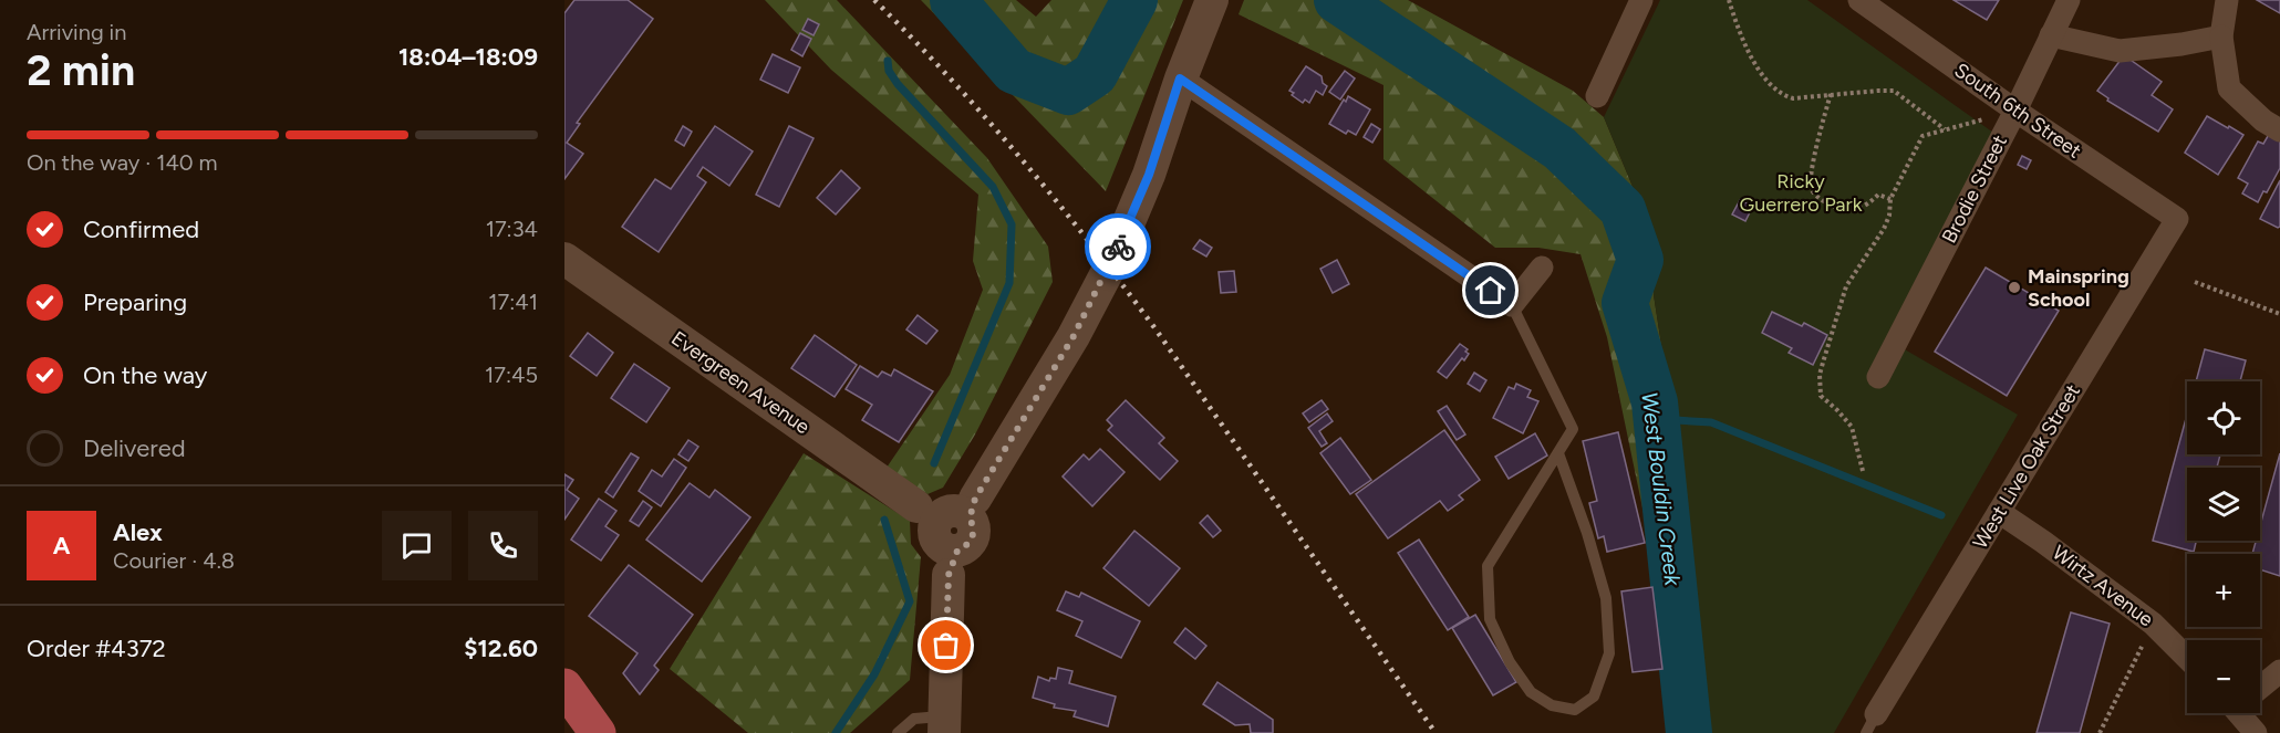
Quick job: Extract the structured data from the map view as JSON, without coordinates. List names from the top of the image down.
{
  "streets": {
    "street": [
      "South 6th Street",
      "Brodie Street",
      "Evergreen Avenue",
      "West Live Oak Street",
      "Wirtz Avenue"
    ]
  },
  "crossings": [
    ["South 6th Street", "Brodie Street"],
    ["South 6th Street", "West Live Oak Street"],
    ["West Live Oak Street", "Wirtz Avenue"]
  ],
  "water": ["West Bouldin Creek"],
  "parks": ["Ricky Guerrero Park"],
  "places": ["Mainspring School"],
  "page": {
    "heading": ["2 min", "Arriving in", "18:04–18:09"],
    "panel": [
      "Alex",
      "Courier · 4.8",
      "Order #4372",
      "$12.60"
    ],
    "bar": "On the way · 140 m",
    "list": [
      ["Confirmed", "17:34"],
      ["Preparing", "17:41"],
      ["On the way", "17:45"],
      "Delivered"
    ],
    "map_buttons": ["+", "−"],
    "round": "A"
  }
}
